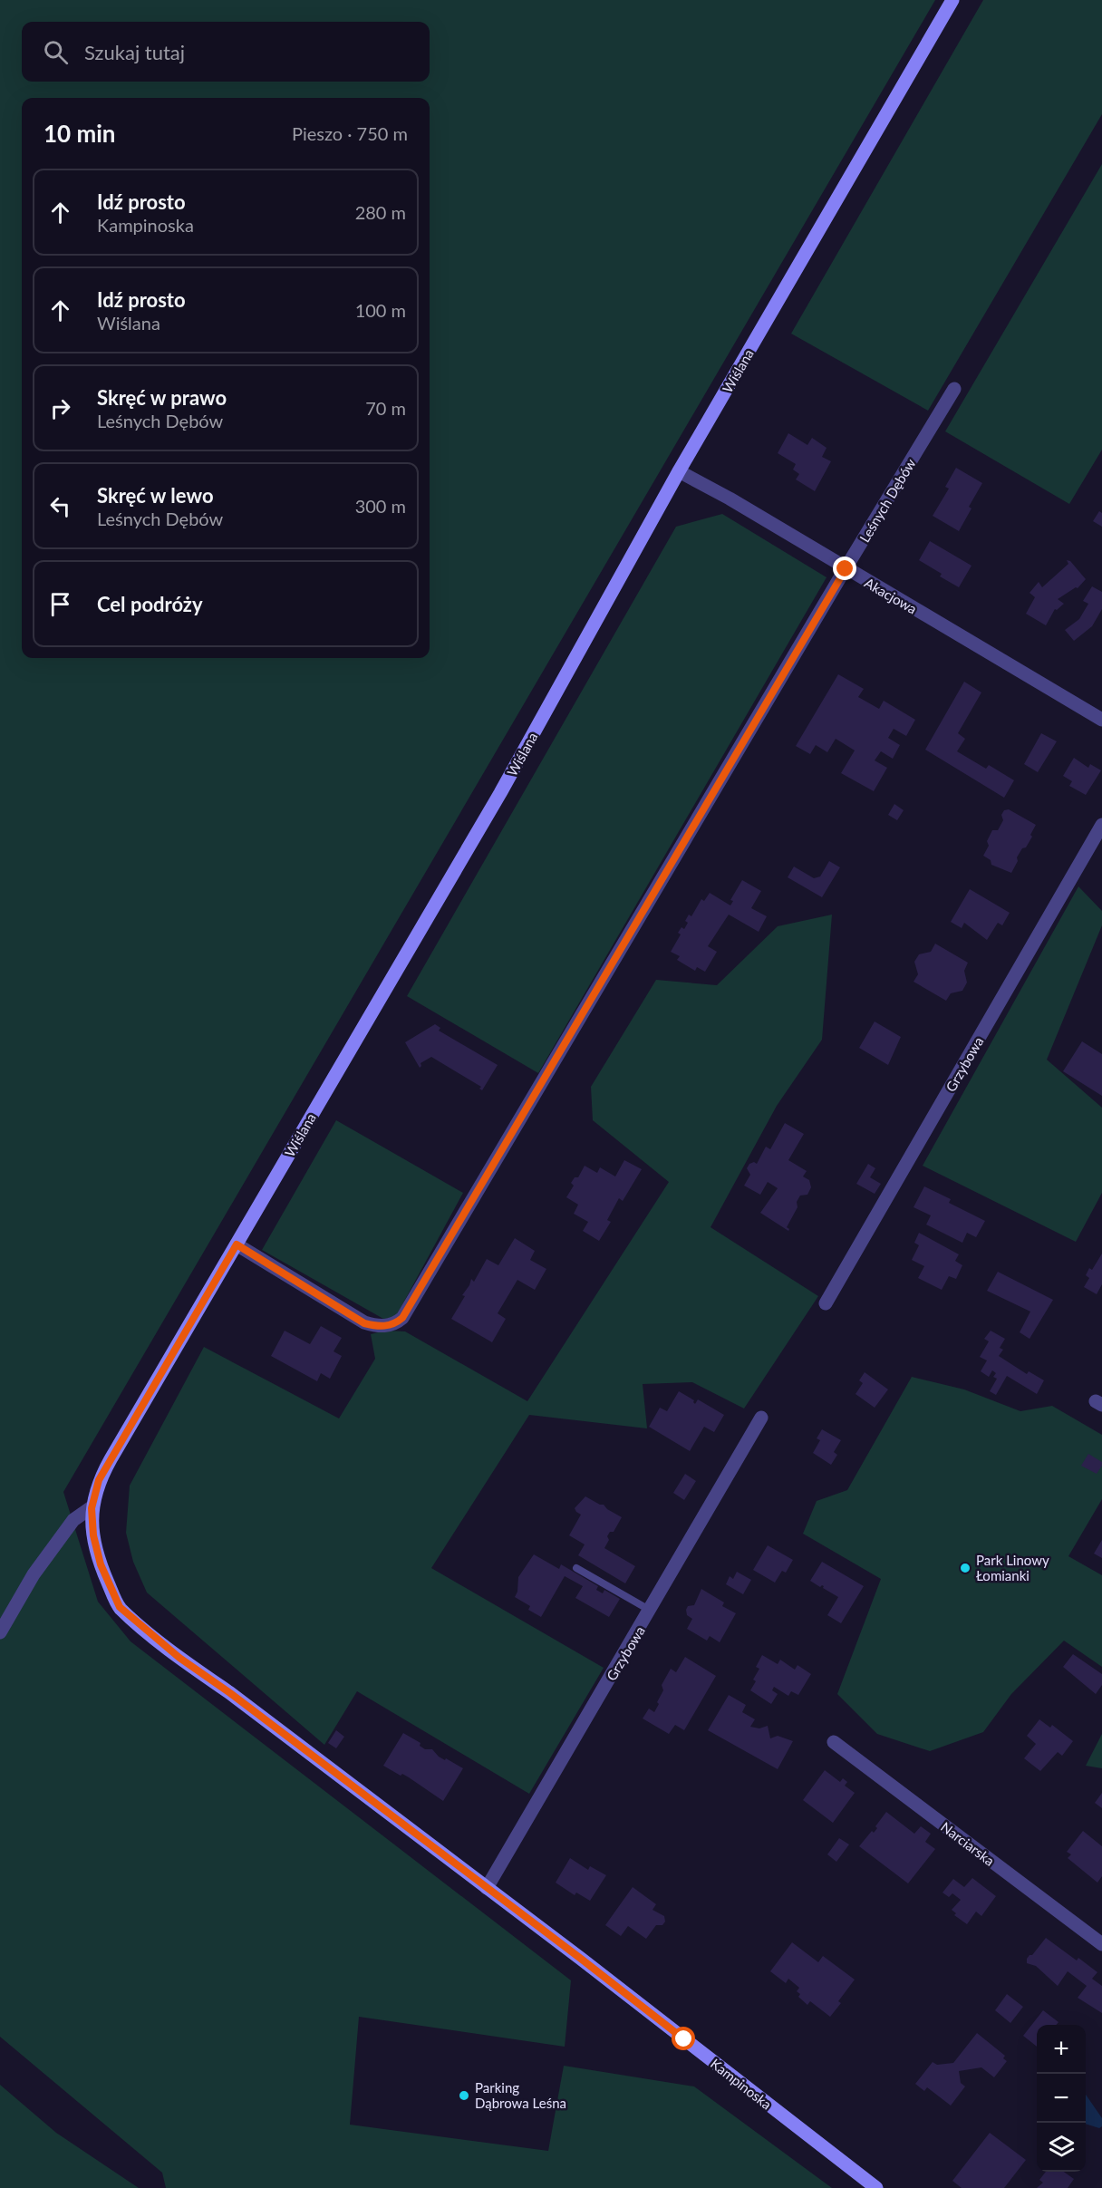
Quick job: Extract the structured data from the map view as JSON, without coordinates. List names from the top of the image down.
{
  "streets": {
    "main road": ["Wiślana", "Kampinoska"],
    "street": [
      "Leśnych Dębów",
      "Akacjowa",
      "Grzybowa",
      "Narciarska"
    ]
  },
  "crossings": [
    ["Wiślana", "Leśnych Dębów"],
    ["Wiślana", "Akacjowa"],
    ["Wiślana", "Kampinoska"],
    ["Leśnych Dębów", "Akacjowa"],
    ["Grzybowa", "Kampinoska"]
  ],
  "places": ["Park Linowy Łomianki", "Parking Dąbrowa Leśna"],
  "page": {
    "search": "Szukaj tutaj",
    "heading": ["10 min", "Pieszo · 750 m"],
    "list": [
      ["Idź prosto", "Kampinoska", "280 m"],
      ["Idź prosto", "Wiślana", "100 m"],
      ["Skręć w prawo", "Leśnych Dębów", "70 m"],
      ["Skręć w lewo", "Leśnych Dębów", "300 m"],
      "Cel podróży"
    ],
    "map_buttons": ["+", "−"]
  }
}
